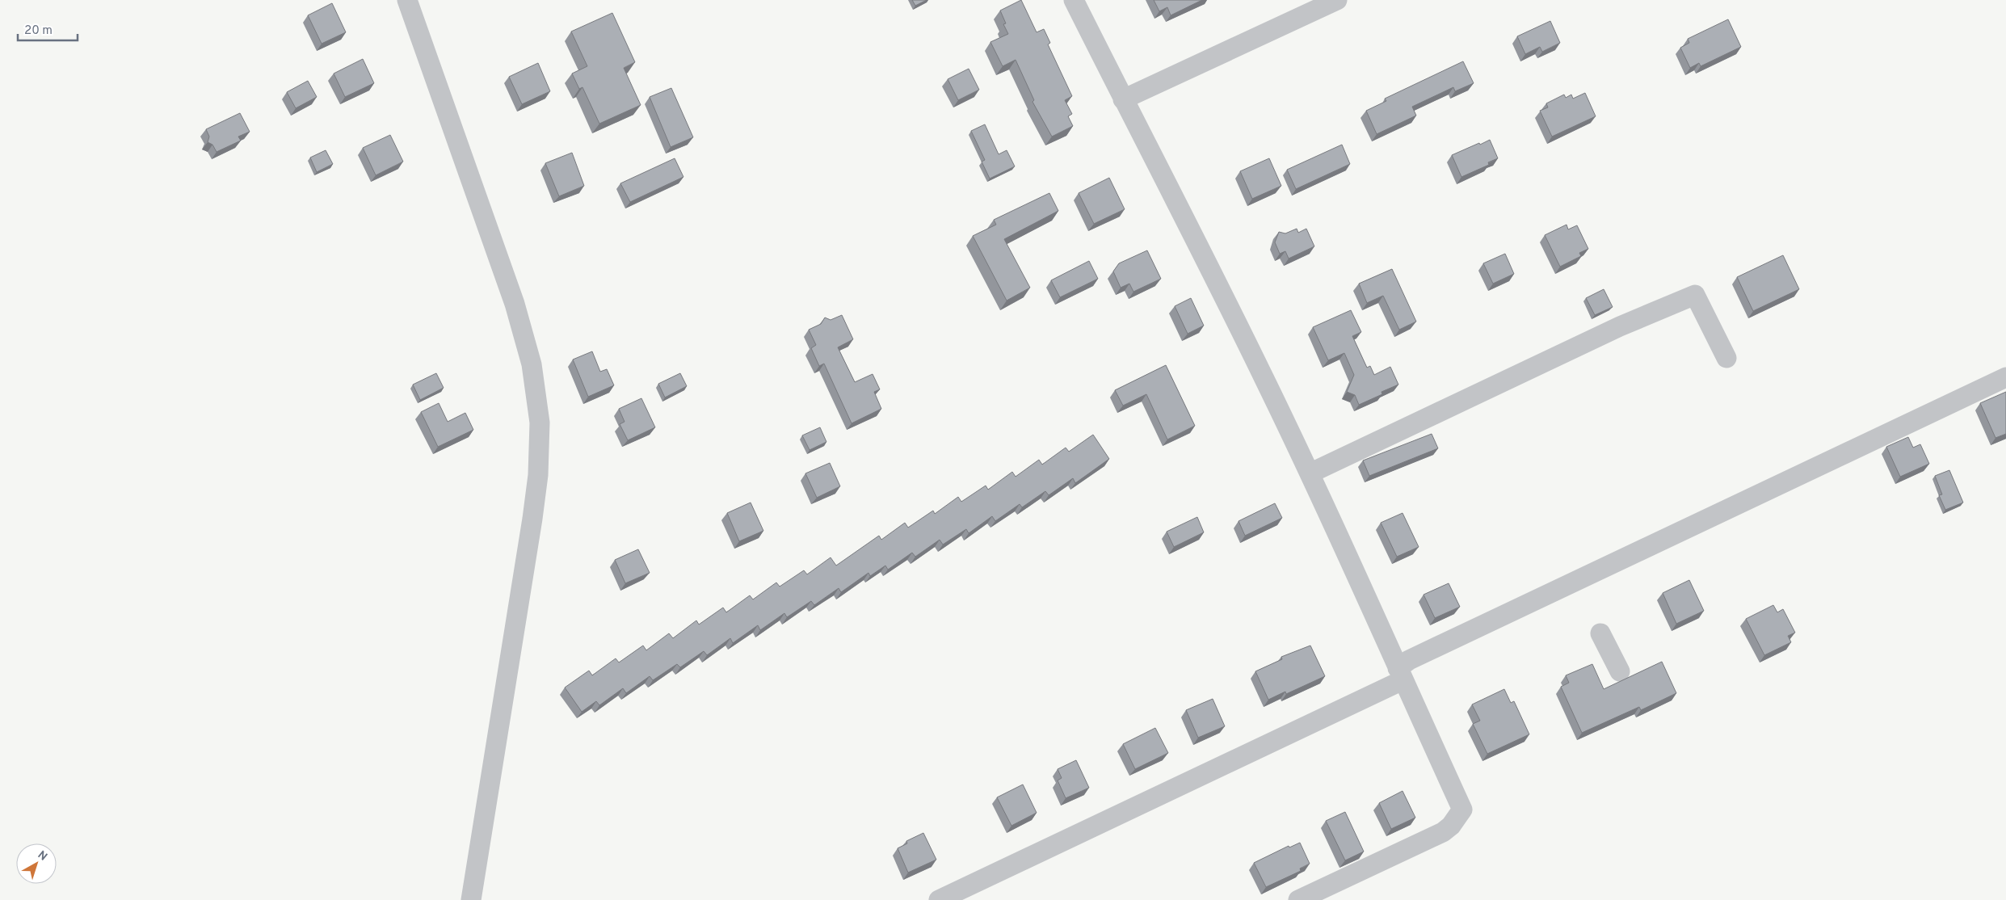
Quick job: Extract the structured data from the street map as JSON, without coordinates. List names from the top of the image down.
{
  "scale_bar": "20 m",
  "north": "top right"
}
